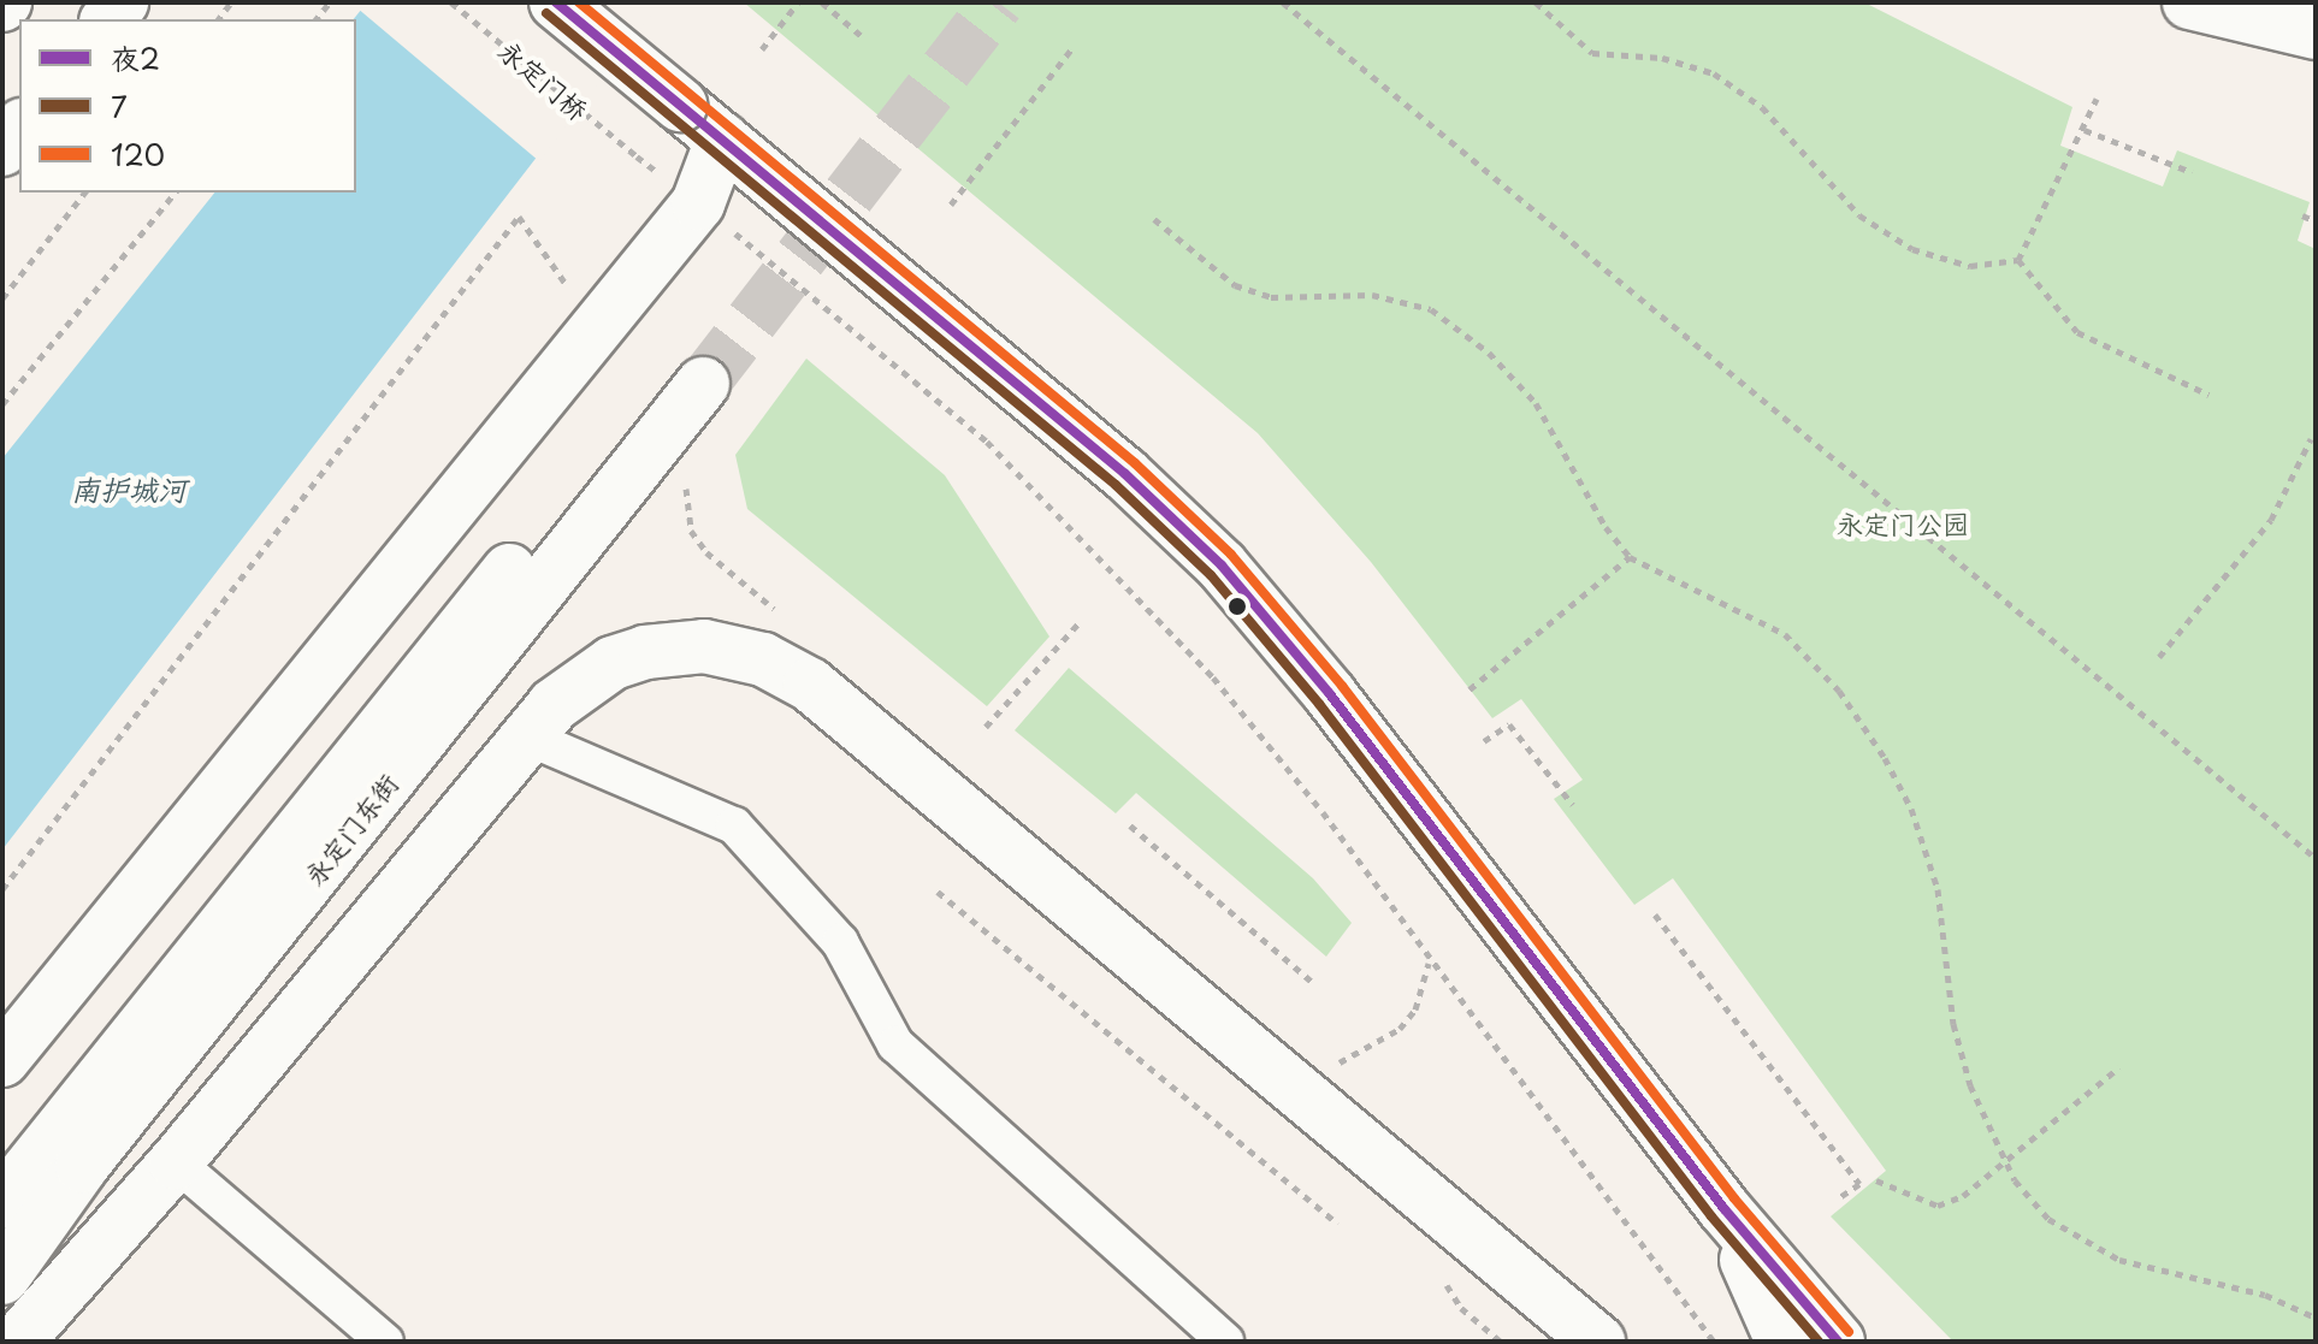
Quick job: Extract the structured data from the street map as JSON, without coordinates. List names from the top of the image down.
{
  "streets": {
    "main road": ["永定门东街"],
    "path": ["永定门桥"]
  },
  "water": ["南护城河"],
  "parks": ["永定门公园"],
  "lines": ["transit line 夜2", "transit line 120", "transit line 7"],
  "legend": ["夜2", "7", "120"]
}
